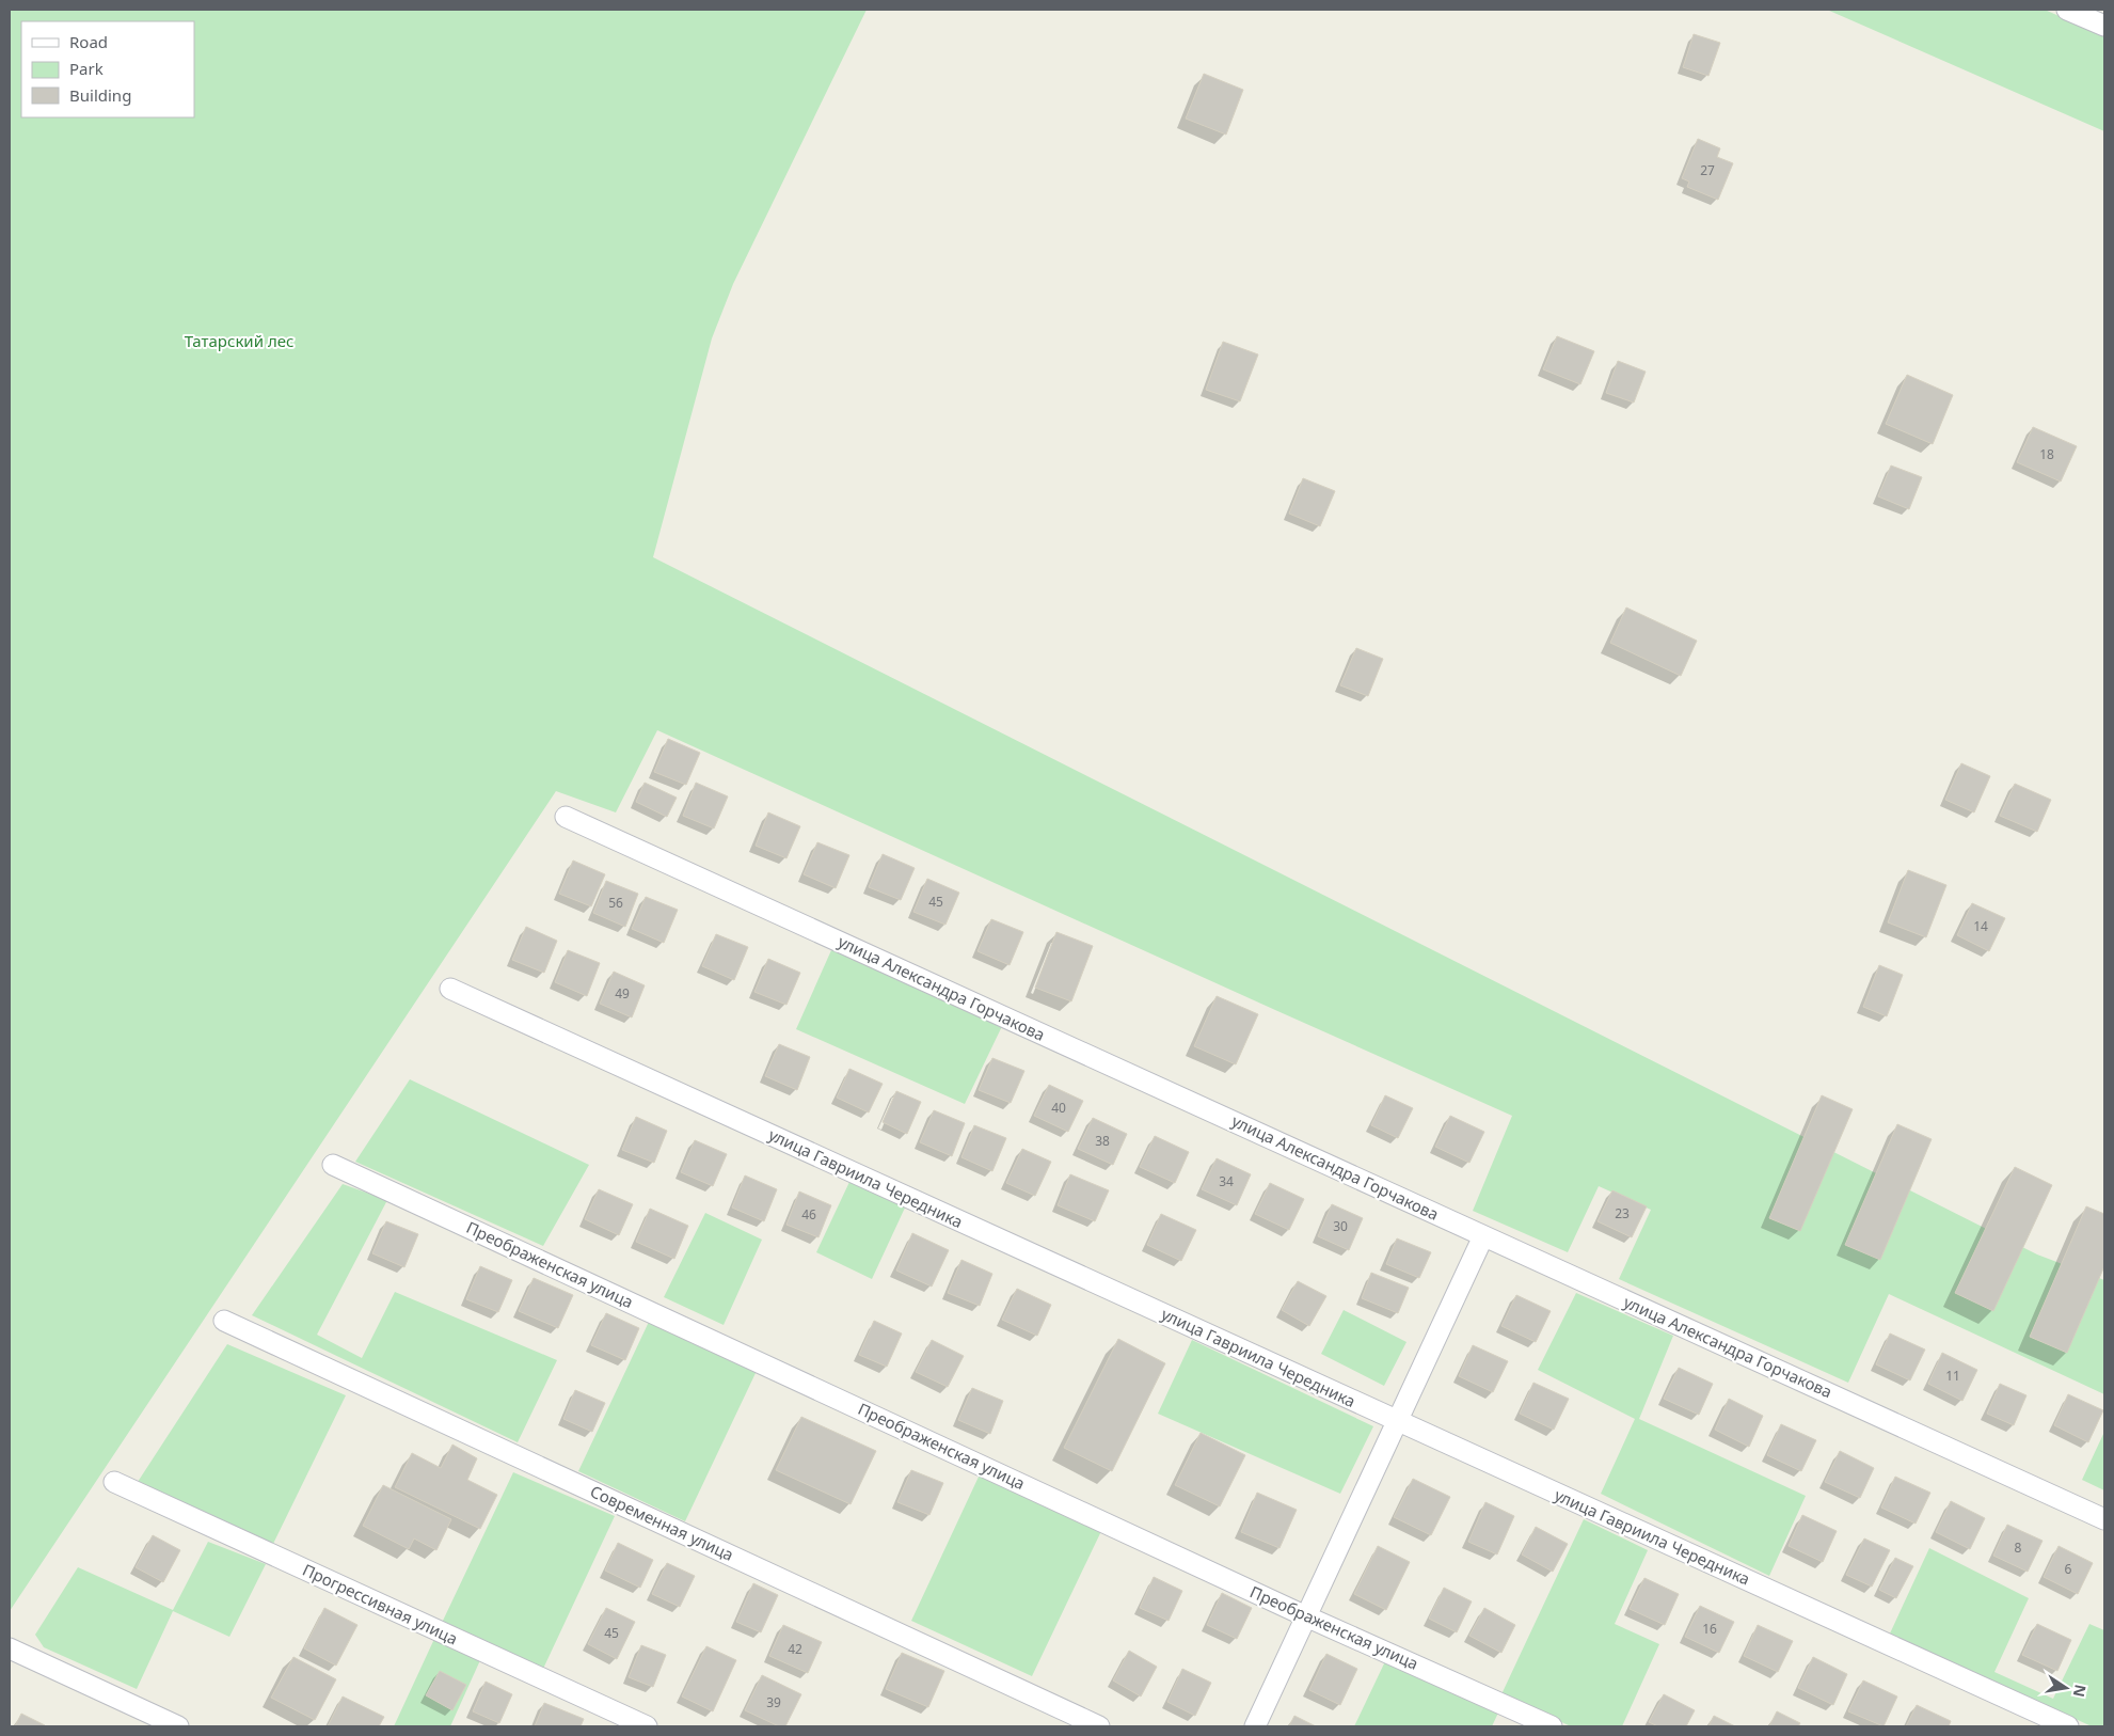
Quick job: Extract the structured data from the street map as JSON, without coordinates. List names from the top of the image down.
{
  "streets": {
    "street": [
      "улица Александра Горчакова",
      "улица Гавриила Чередника",
      "Преображенская улица",
      "Современная улица",
      "Прогрессивная улица"
    ]
  },
  "parks": ["Татарский лес"],
  "house_numbers": [
    "27",
    "18",
    "45",
    "56",
    "14",
    "49",
    "40",
    "38",
    "34",
    "23",
    "46",
    "30",
    "11",
    "8",
    "6",
    "16",
    "45",
    "42",
    "39"
  ],
  "legend": ["Road", "Park", "Building"],
  "north": "right"
}
